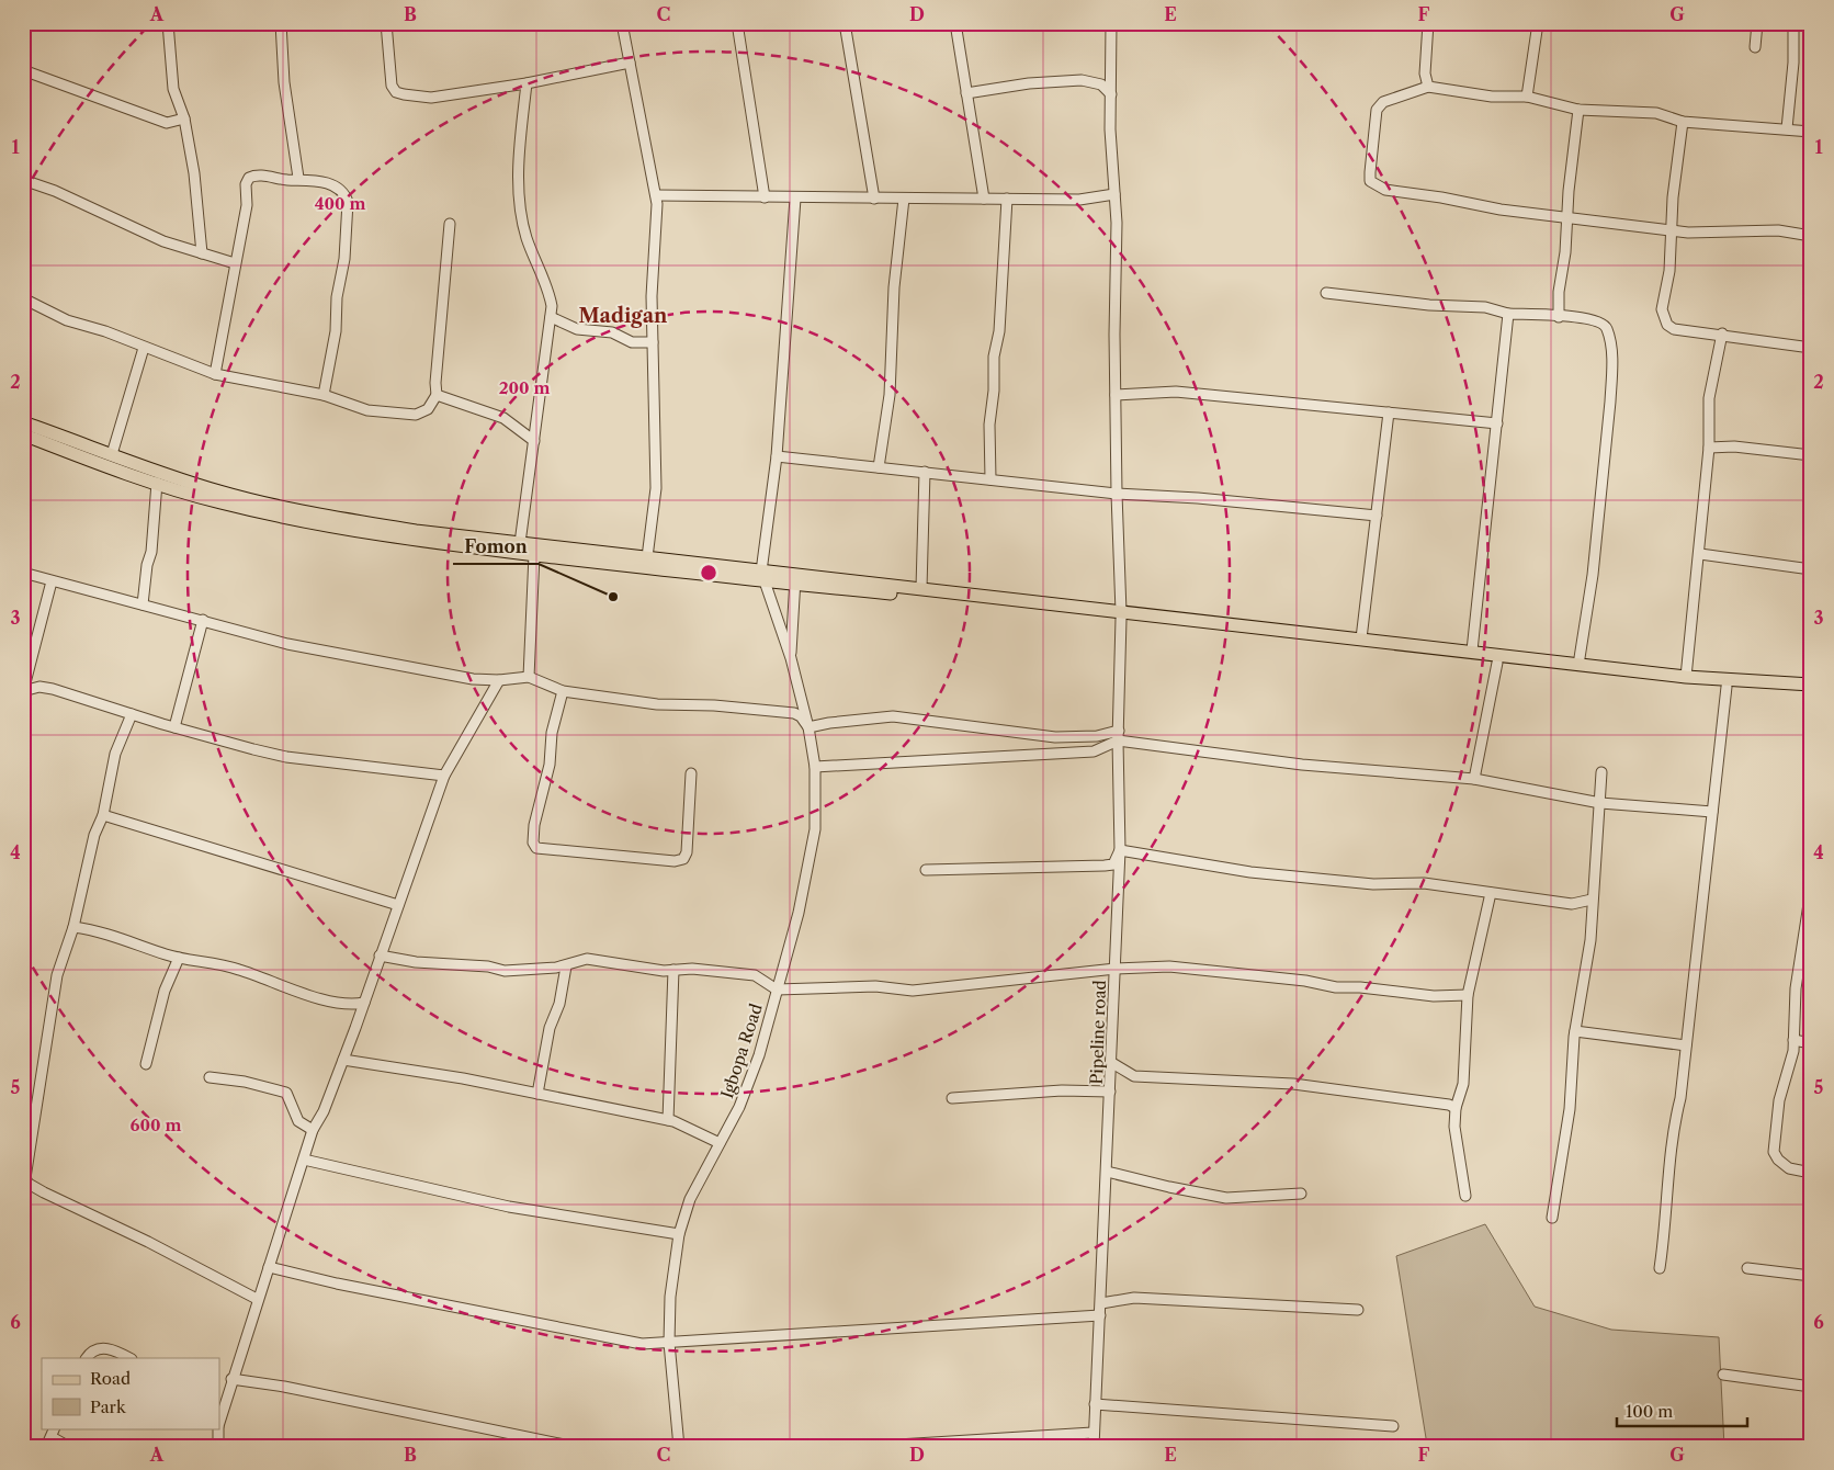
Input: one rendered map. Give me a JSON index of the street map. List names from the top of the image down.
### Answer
{
  "streets": {
    "street": ["Pipeline road", "Igbopa Road"]
  },
  "districts": ["Madigan"],
  "places": ["Fomon"],
  "legend": ["Road", "Park"],
  "scale_bar": "100 m",
  "grid": {
    "columns": [
      "A",
      "B",
      "C",
      "D",
      "E",
      "F",
      "G"
    ],
    "rows": [
      "1",
      "2",
      "3",
      "4",
      "5",
      "6"
    ]
  },
  "rings": ["400 m", "200 m", "600 m"]
}
